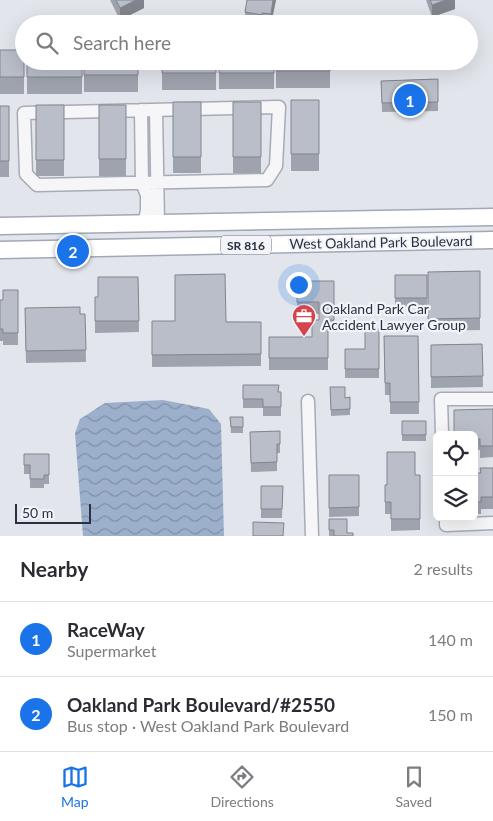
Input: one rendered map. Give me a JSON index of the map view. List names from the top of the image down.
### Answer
{
  "streets": {
    "main road": ["West Oakland Park Boulevard", "SR 816"]
  },
  "places": {
    "office": ["Oakland Park Car Accident Lawyer Group"]
  },
  "scale_bar": "50 m",
  "page": {
    "search": "Search here",
    "pins": ["1", "2"],
    "scale": "50 m",
    "heading": ["Nearby", "2 results"],
    "list": [
      {
        "mark": "1",
        "name": "RaceWay",
        "note": "Supermarket",
        "value": "140 m"
      },
      {
        "mark": "2",
        "name": "Oakland Park Boulevard/#2550",
        "note": "Bus stop · West Oakland Park Boulevard",
        "value": "150 m"
      }
    ],
    "nav": ["Map", "Directions", "Saved"]
  }
}
